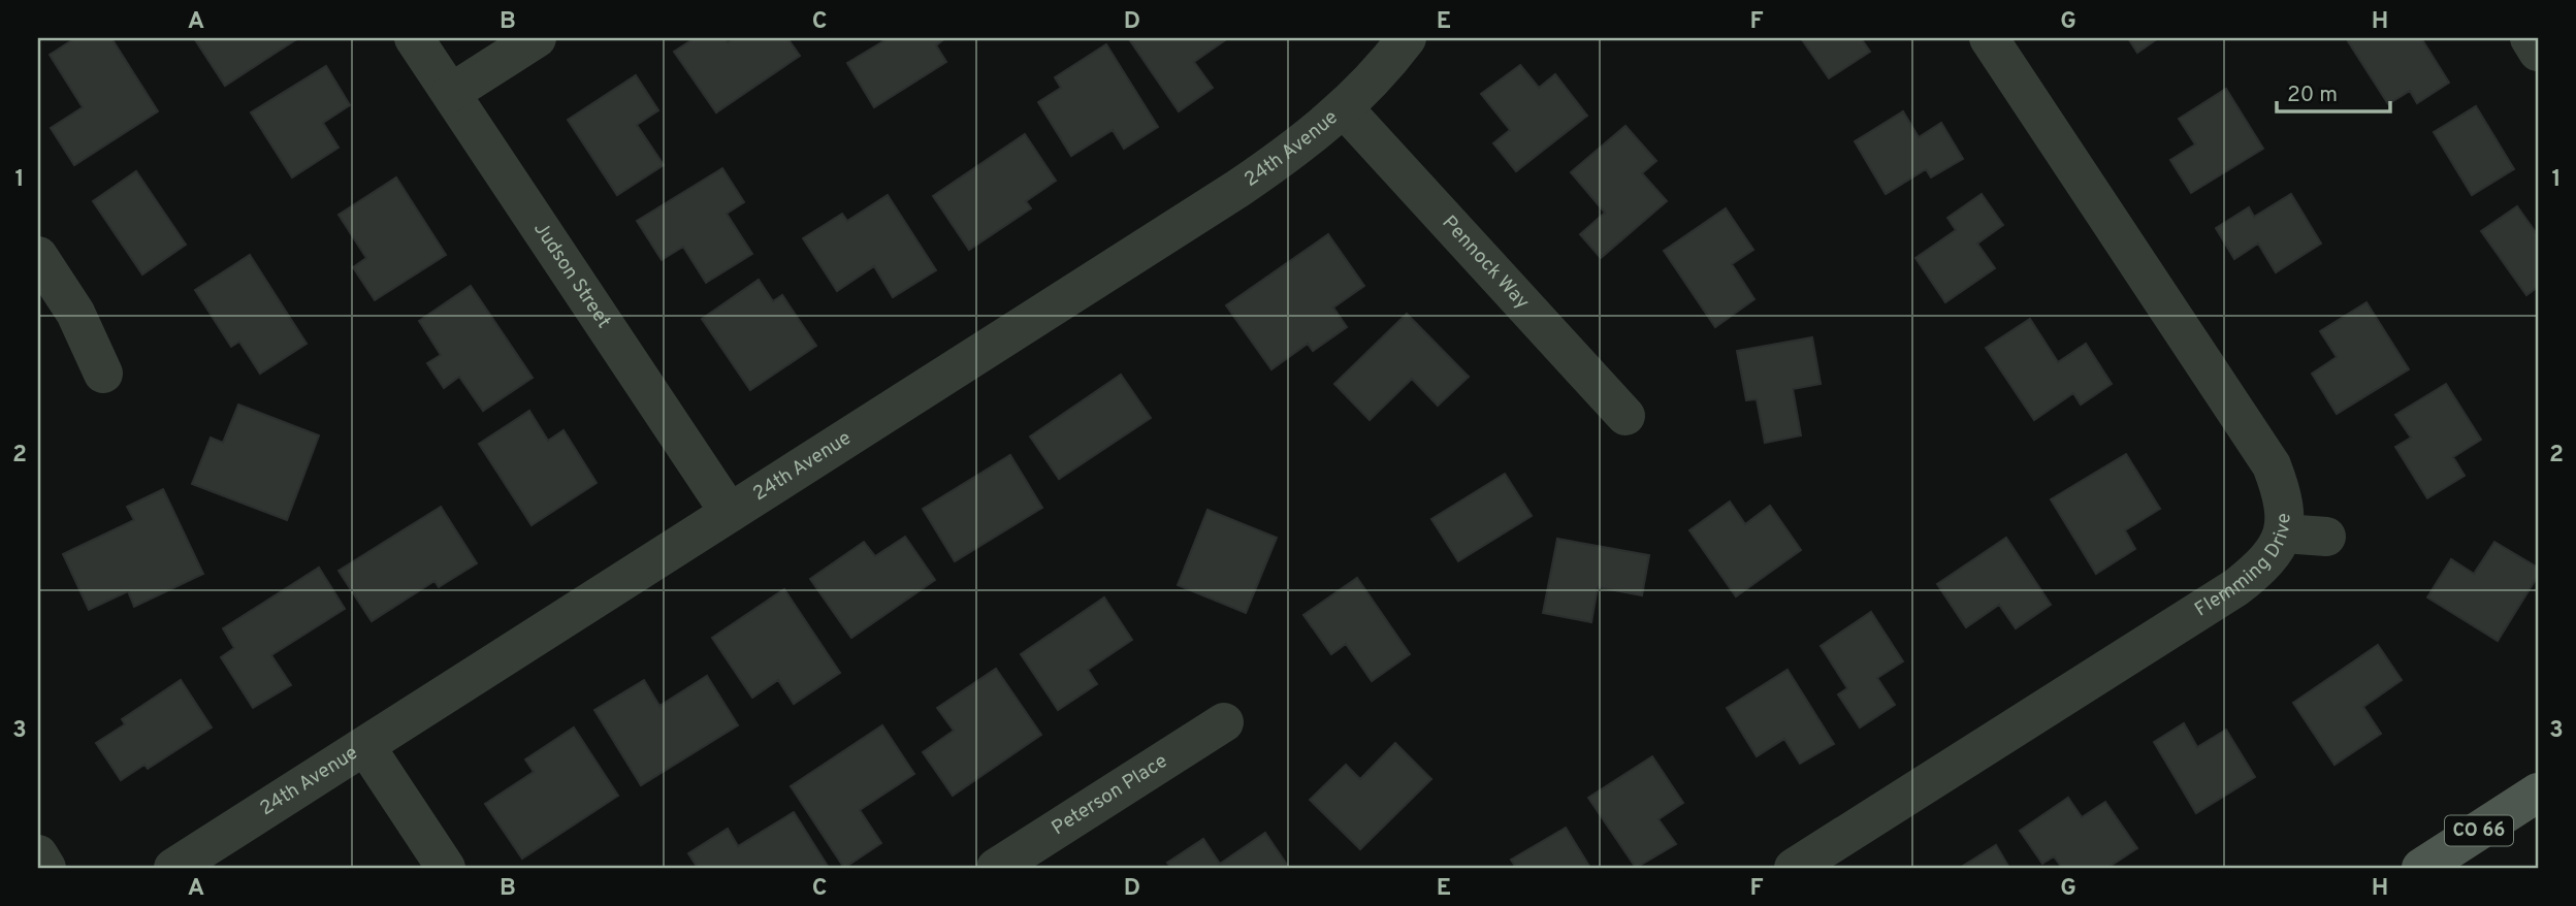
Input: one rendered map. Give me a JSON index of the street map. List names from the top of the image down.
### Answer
{
  "streets": {
    "main road": ["CO 66"],
    "street": [
      "24th Avenue",
      "Pennock Way",
      "Judson Street",
      "Flemming Drive",
      "Peterson Place"
    ]
  },
  "crossings": [
    ["24th Avenue", "Pennock Way"],
    ["24th Avenue", "Judson Street"]
  ],
  "scale_bar": "20 m",
  "grid": {
    "columns": [
      "A",
      "B",
      "C",
      "D",
      "E",
      "F",
      "G",
      "H"
    ],
    "rows": ["1", "2", "3"]
  }
}
